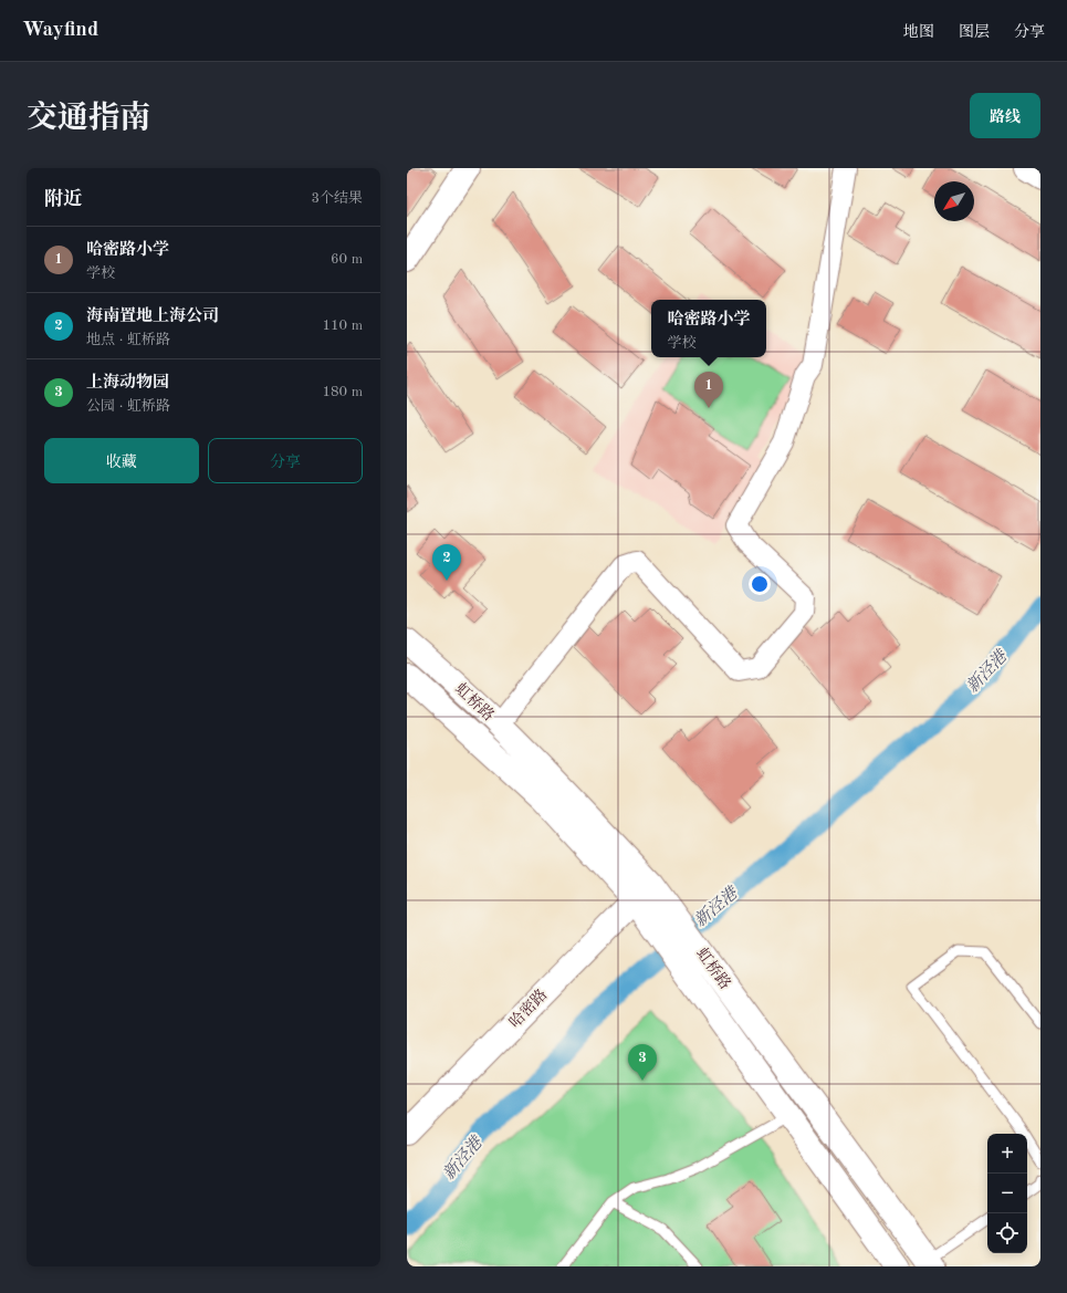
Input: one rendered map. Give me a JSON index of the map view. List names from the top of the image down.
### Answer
{
  "streets": {
    "main road": ["虹桥路", "哈密路"]
  },
  "crossings": [
    ["虹桥路", "哈密路"]
  ],
  "water": ["新泾港"],
  "north": "bottom left",
  "page": {
    "header": "Wayfind",
    "nav": ["地图", "图层", "分享"],
    "title": "交通指南",
    "buttons": [
      "路线",
      ["收藏", "分享"]
    ],
    "heading": ["附近", "3个结果"],
    "list": [
      {
        "mark": "1",
        "name": "哈密路小学",
        "note": "学校",
        "value": "60 m"
      },
      {
        "mark": "2",
        "name": "海南置地上海公司",
        "note": "地点 · 虹桥路",
        "value": "110 m"
      },
      {
        "mark": "3",
        "name": "上海动物园",
        "note": "公园 · 虹桥路",
        "value": "180 m"
      }
    ],
    "popup": ["哈密路小学", "学校"],
    "pins": ["1", "2", "3"],
    "map_buttons": ["+", "−"]
  }
}
